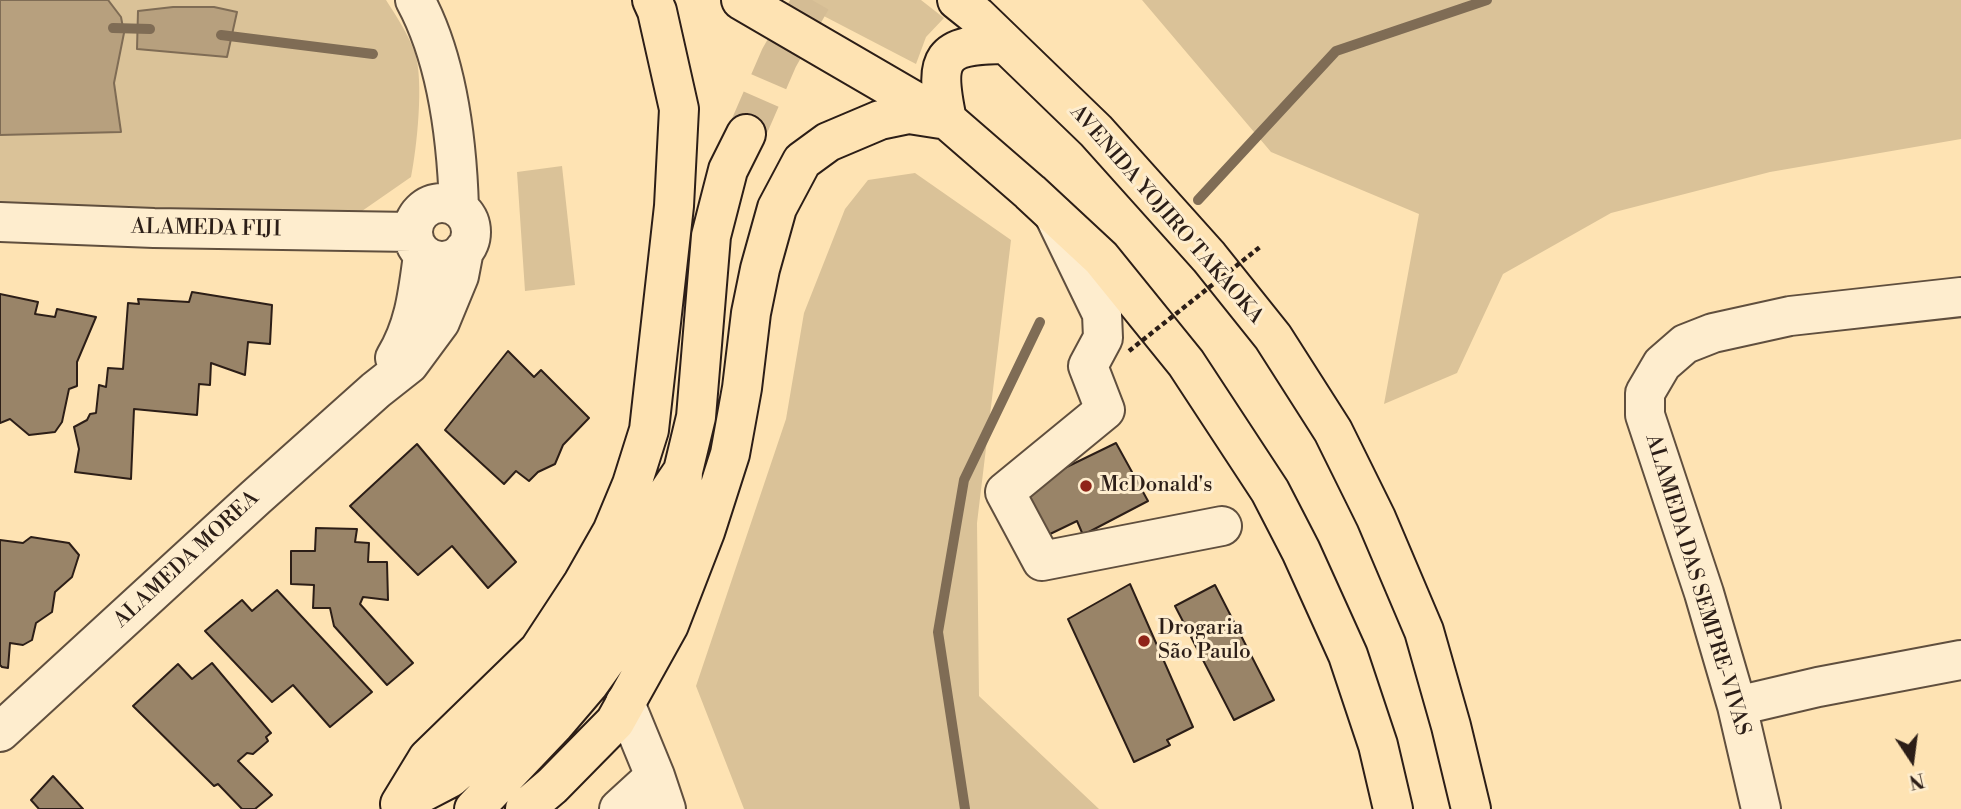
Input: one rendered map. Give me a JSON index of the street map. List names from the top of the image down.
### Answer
{
  "streets": {
    "main road": ["AVENIDA YOJIRO TAKAOKA"],
    "street": ["ALAMEDA FIJI", "ALAMEDA MOREA", "ALAMEDA DAS SEMPRE-VIVAS"]
  },
  "crossings": [
    ["ALAMEDA FIJI", "ALAMEDA MOREA"]
  ],
  "places": ["McDonald's", "Drogaria São Paulo"],
  "north": "bottom"
}
